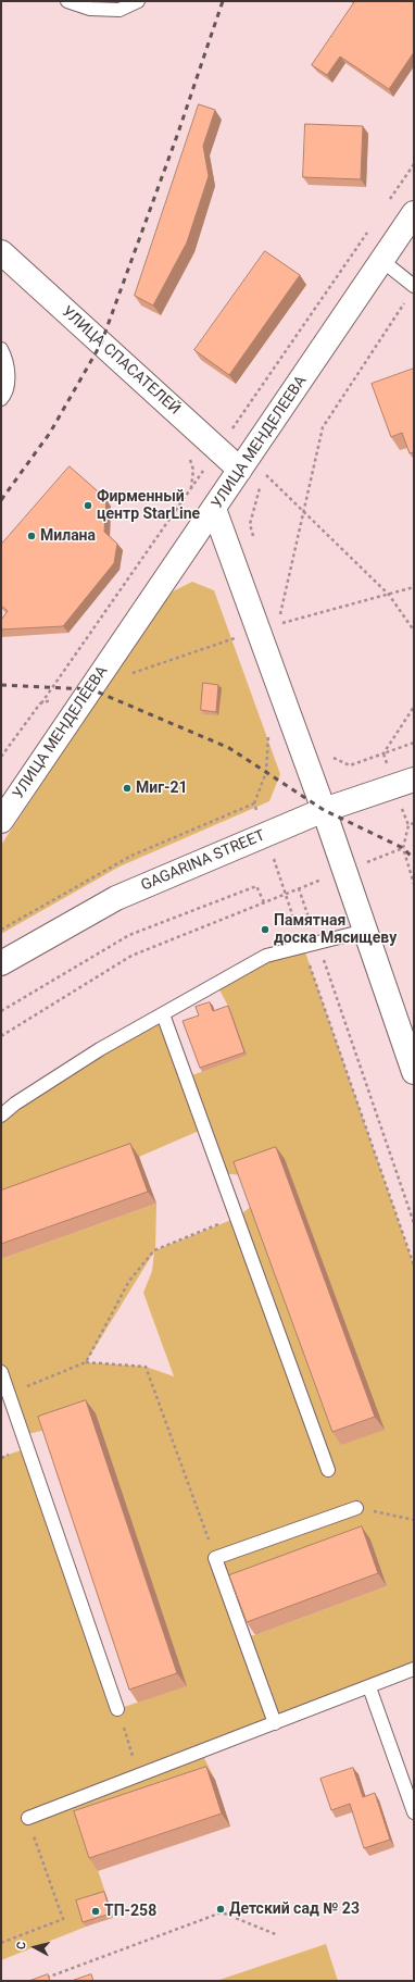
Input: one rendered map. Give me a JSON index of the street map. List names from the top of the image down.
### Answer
{
  "streets": {
    "street": ["УЛИЦА СПАСАТЕЛЕЙ", "УЛИЦА МЕНДЕЛЕЕВА", "GAGARINA STREET"]
  },
  "crossings": [
    ["УЛИЦА СПАСАТЕЛЕЙ", "УЛИЦА МЕНДЕЛЕЕВА"]
  ],
  "places": [
    "Фирменный центр StarLine",
    "Милана",
    "Миг-21",
    "Памятная доска Мясищеву",
    "Детский сад № 23",
    "ТП-258"
  ],
  "north": "left"
}
